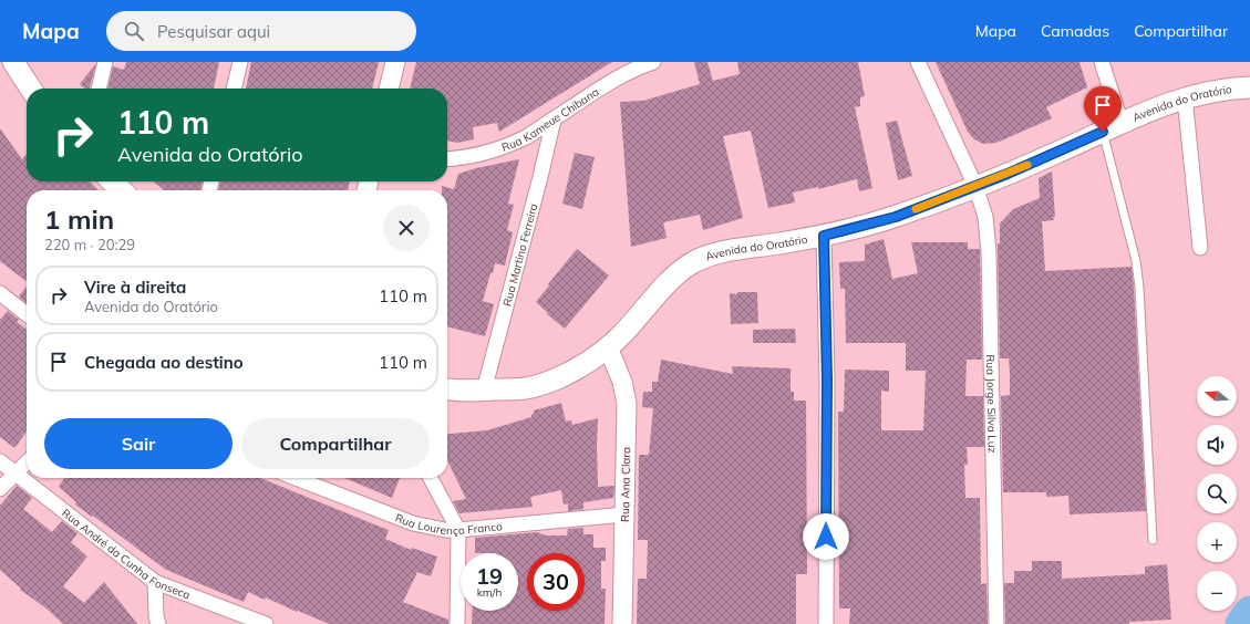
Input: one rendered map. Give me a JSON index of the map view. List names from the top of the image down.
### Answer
{
  "streets": {
    "main road": ["Avenida do Oratório"],
    "street": [
      "Rua Kameue Chibana",
      "Rua Martino Ferreira",
      "Rua Jorge Silva Luz",
      "Rua Ana Clara",
      "Rua Lourenço Franco",
      "Rua André da Cunha Fonseca"
    ]
  },
  "crossings": [
    ["Avenida do Oratório", "Rua Martino Ferreira"],
    ["Avenida do Oratório", "Rua Jorge Silva Luz"],
    ["Avenida do Oratório", "Rua Ana Clara"],
    ["Rua Kameue Chibana", "Rua Martino Ferreira"],
    ["Rua Ana Clara", "Rua Lourenço Franco"]
  ],
  "north": "left",
  "page": {
    "header": "Mapa",
    "search": "Pesquisar aqui",
    "nav": ["Mapa", "Camadas", "Compartilhar"],
    "turn": ["110 m", "Avenida do Oratório"],
    "heading": ["1 min", "220 m · 20:29"],
    "list": [
      {
        "name": "Vire à direita",
        "note": "Avenida do Oratório",
        "value": "110 m"
      },
      {
        "name": "Chegada ao destino",
        "value": "110 m"
      }
    ],
    "map_buttons": ["+", "−"],
    "buttons": ["Sair", "Compartilhar"],
    "speed": "19 km/h",
    "limit": "30"
  }
}
